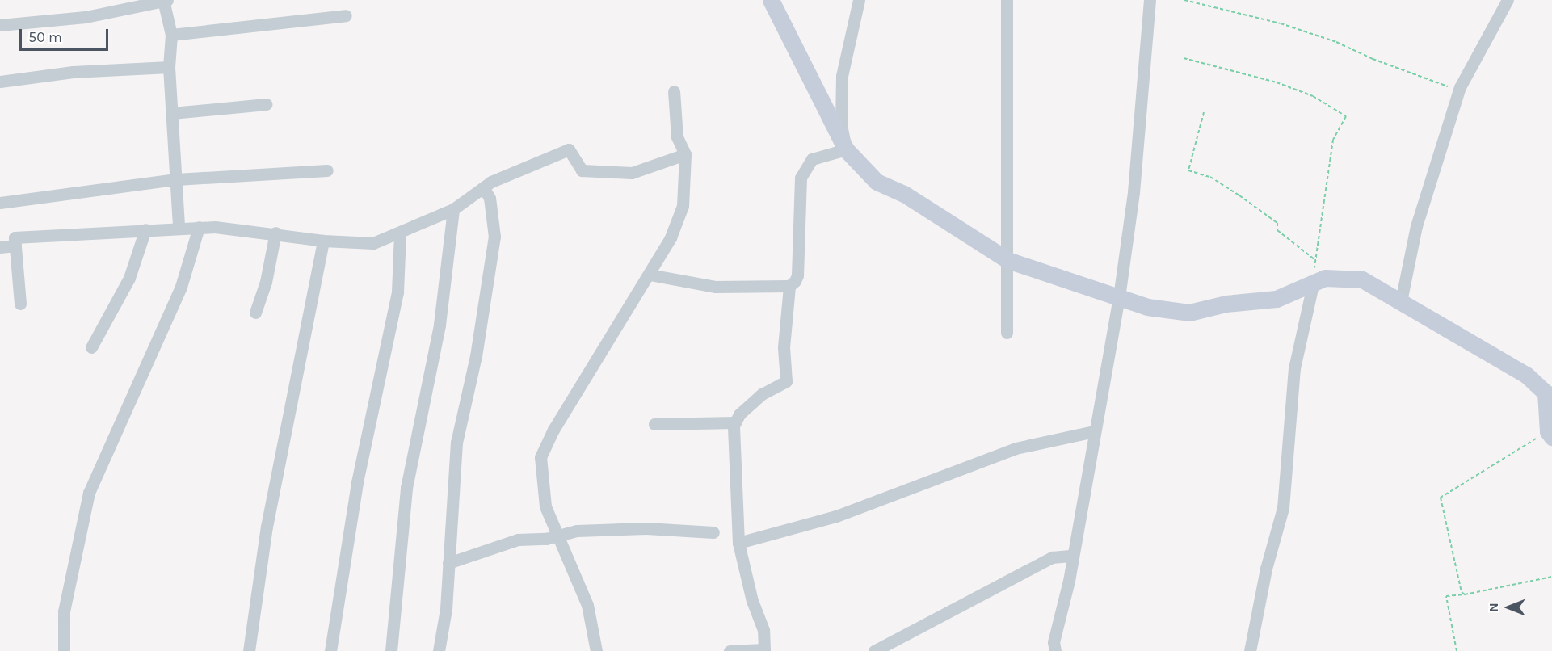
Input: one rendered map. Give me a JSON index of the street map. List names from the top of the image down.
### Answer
{
  "scale_bar": "50 m",
  "north": "left"
}
